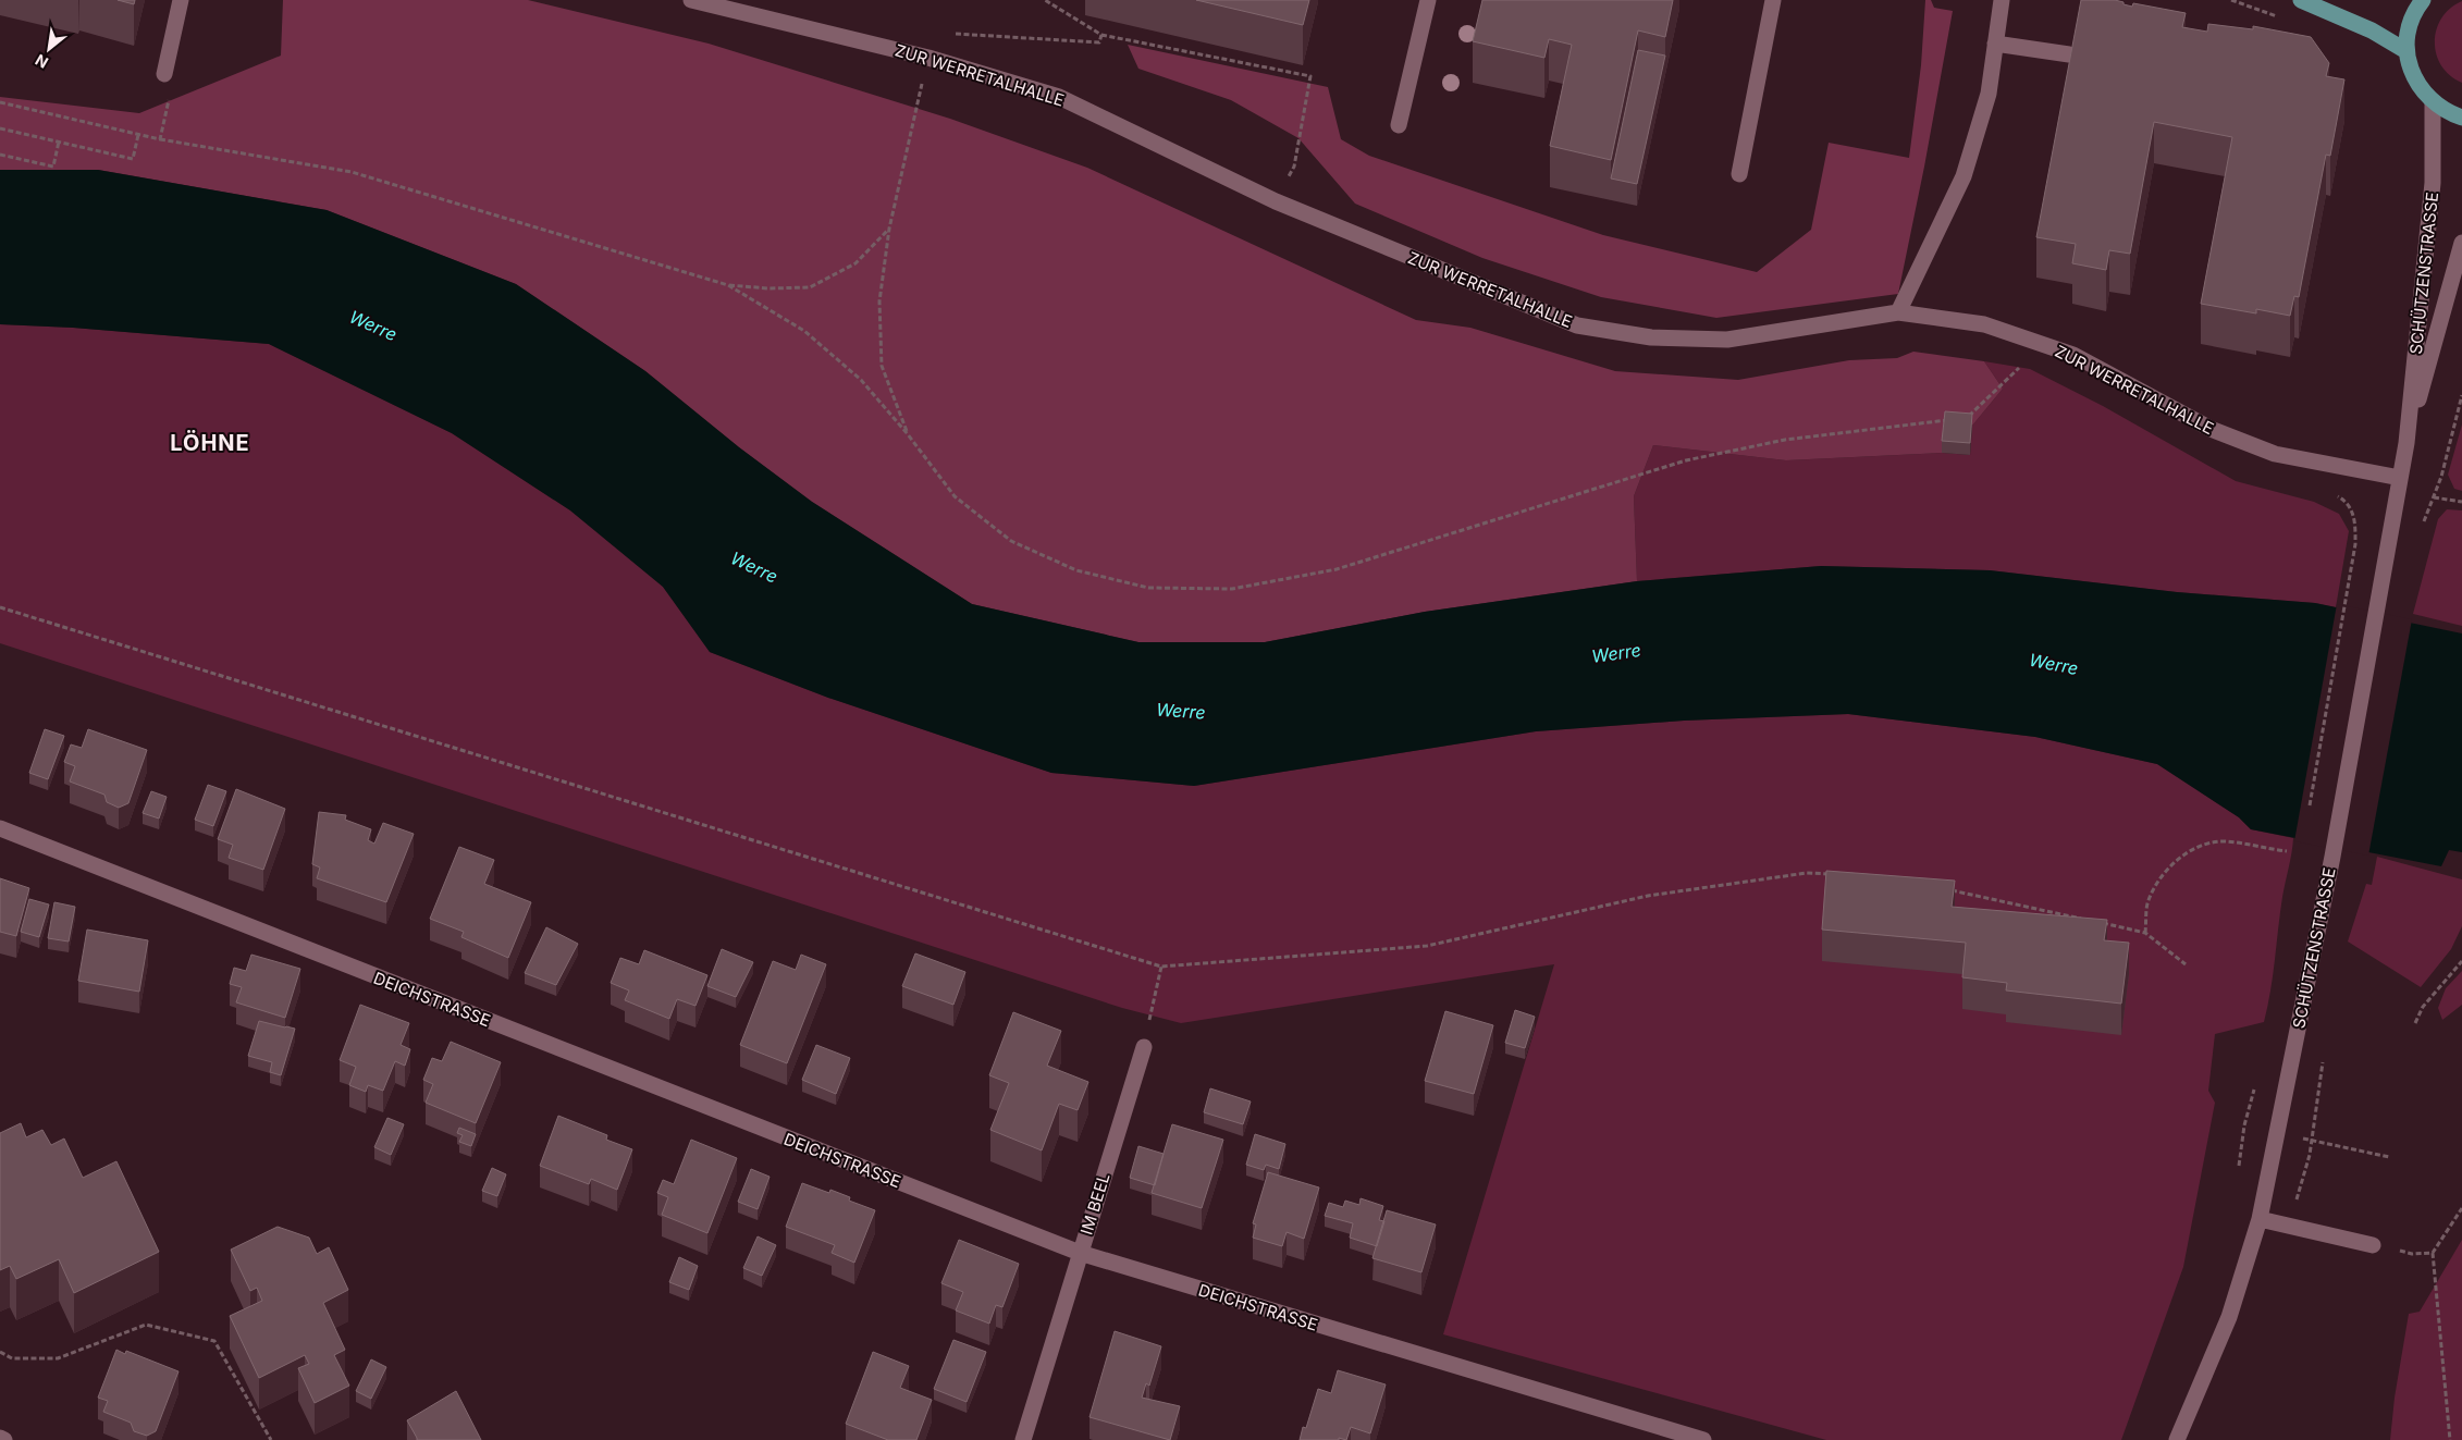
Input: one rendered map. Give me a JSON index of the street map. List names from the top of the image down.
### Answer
{
  "streets": {
    "street": [
      "ZUR WERRETALHALLE",
      "SCHÜTZENSTRASSE",
      "DEICHSTRASSE",
      "IM BEEL"
    ]
  },
  "crossings": [
    ["ZUR WERRETALHALLE", "SCHÜTZENSTRASSE"],
    ["DEICHSTRASSE", "IM BEEL"]
  ],
  "districts": ["LÖHNE"],
  "water": ["Werre"],
  "north": "bottom left"
}
